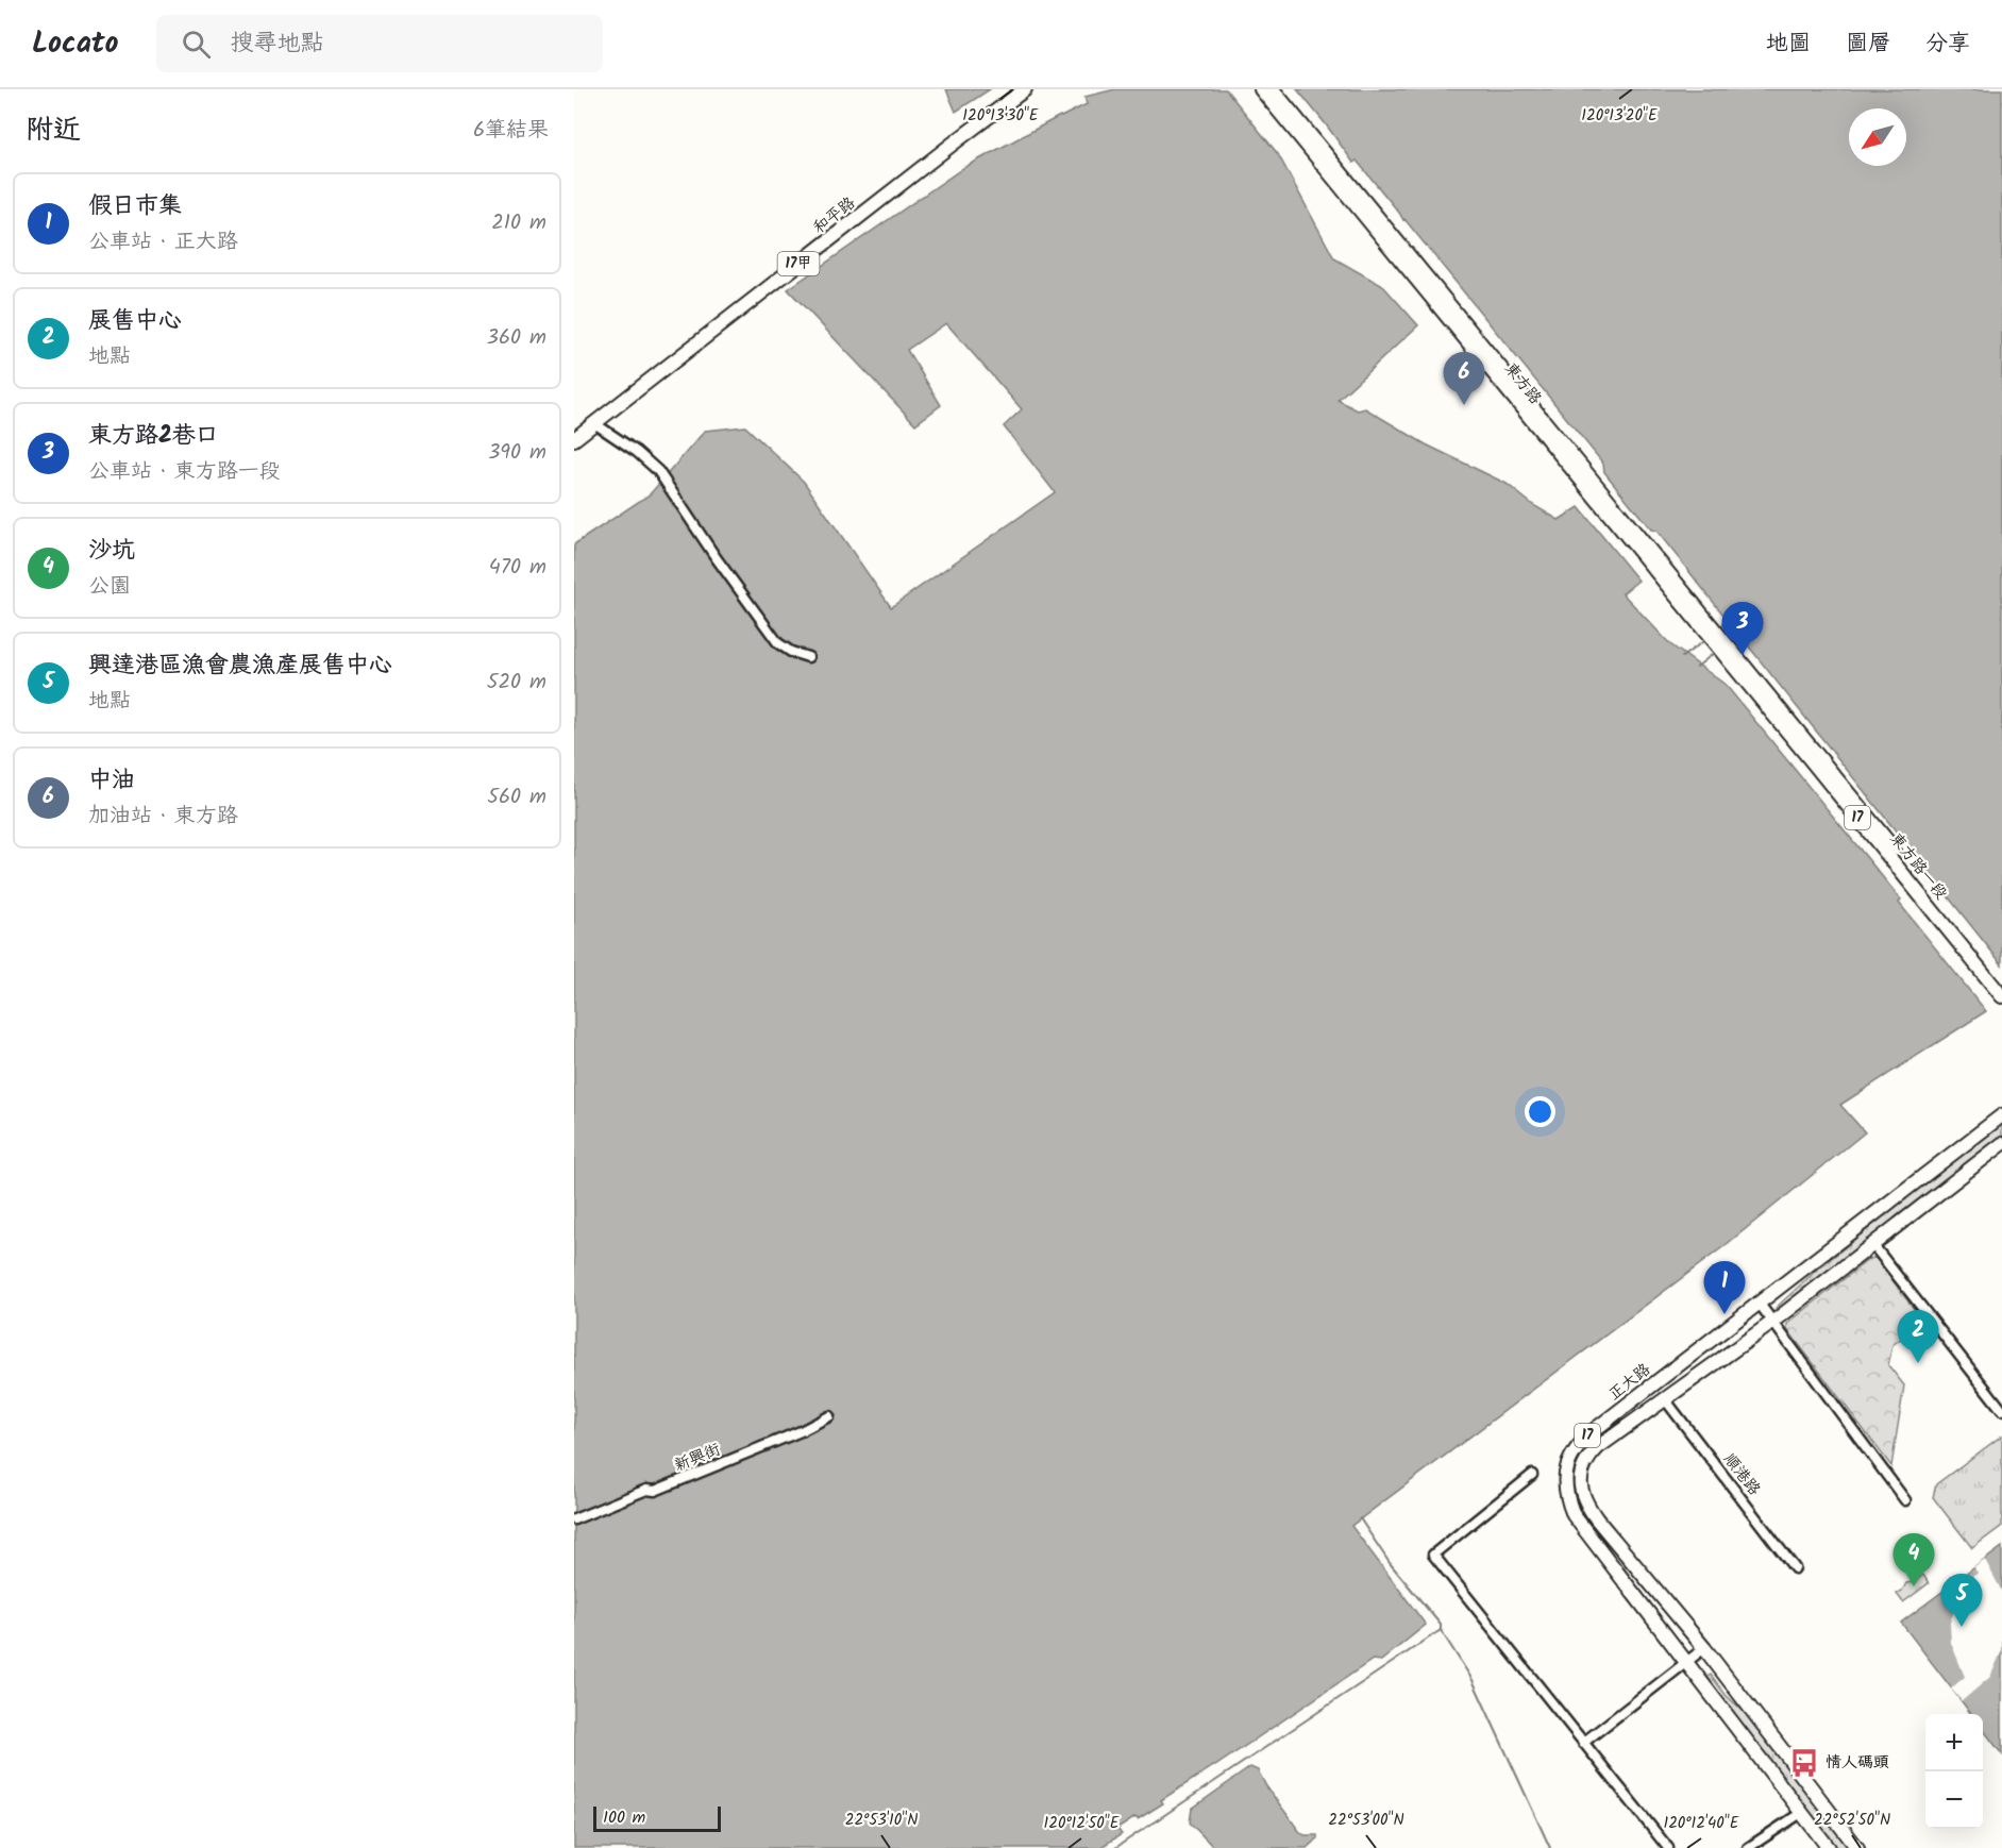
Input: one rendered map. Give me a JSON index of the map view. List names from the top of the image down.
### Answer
{
  "streets": {
    "main road": [
      "和平路",
      "17甲",
      "東方路",
      "17",
      "東方路一段",
      "正大路"
    ],
    "street": ["新興街", "順港路"]
  },
  "crossings": [
    ["東方路", "東方路一段"],
    ["正大路", "順港路"]
  ],
  "places": {
    "bus stop": ["情人碼頭"]
  },
  "scale_bar": "100 m",
  "north": "bottom left",
  "page": {
    "header": "Locato",
    "search": "搜尋地點",
    "nav": ["地圖", "圖層", "分享"],
    "heading": ["附近", "6筆結果"],
    "list": [
      {
        "mark": "1",
        "name": "假日市集",
        "note": "公車站 · 正大路",
        "value": "210 m"
      },
      {
        "mark": "2",
        "name": "展售中心",
        "note": "地點",
        "value": "360 m"
      },
      {
        "mark": "3",
        "name": "東方路2巷口",
        "note": "公車站 · 東方路一段",
        "value": "390 m"
      },
      {
        "mark": "4",
        "name": "沙坑",
        "note": "公園",
        "value": "470 m"
      },
      {
        "mark": "5",
        "name": "興達港區漁會農漁產展售中心",
        "note": "地點",
        "value": "520 m"
      },
      {
        "mark": "6",
        "name": "中油",
        "note": "加油站 · 東方路",
        "value": "560 m"
      }
    ],
    "pins": [
      "6",
      "3",
      "1",
      "2",
      "4",
      "5"
    ],
    "map_buttons": ["+", "−"],
    "scale": "100 m"
  },
  "coordinates": [
    "120°13'20\"E",
    "120°13'30\"E",
    "22°53'10\"N",
    "22°53'00\"N",
    "22°52'50\"N",
    "120°12'50\"E",
    "120°12'40\"E"
  ]
}
